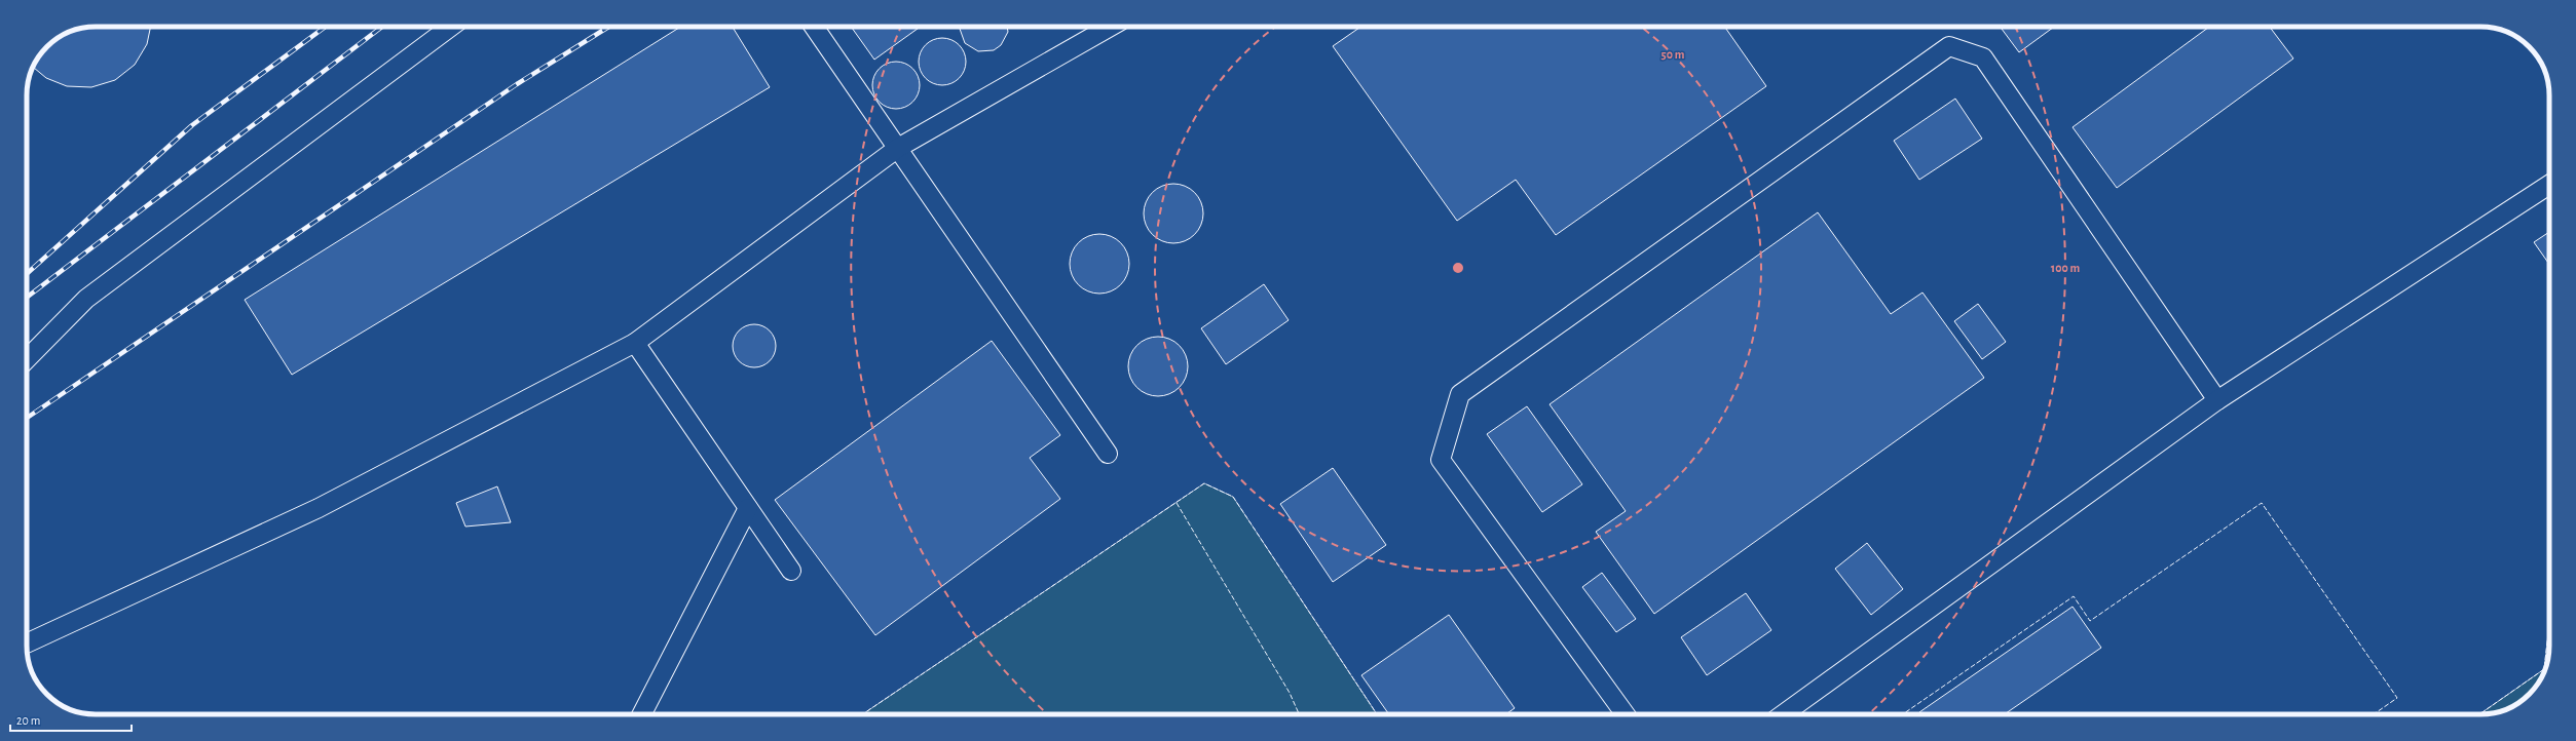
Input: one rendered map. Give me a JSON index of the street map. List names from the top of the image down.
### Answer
{
  "scale_bar": "20 m",
  "rings": ["50 m", "100 m"]
}
